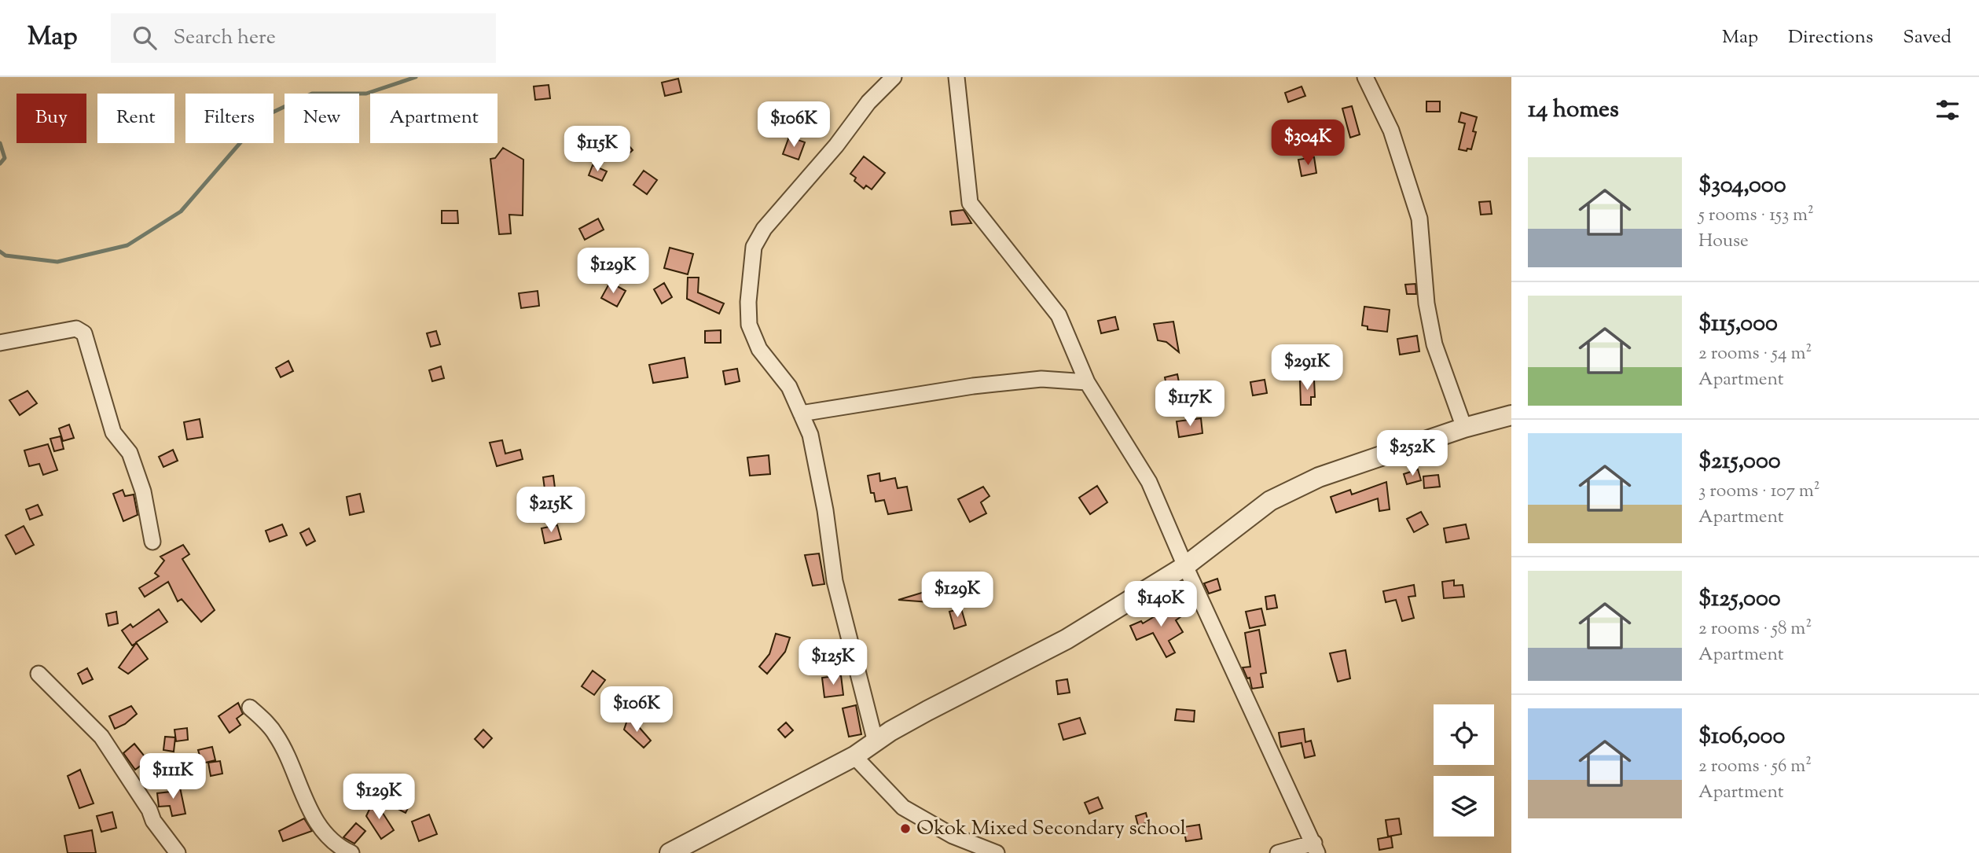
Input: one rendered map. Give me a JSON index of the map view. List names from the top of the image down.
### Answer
{
  "places": ["Okok Mixed Secondary school"],
  "page": {
    "header": "Map",
    "search": "Search here",
    "nav": ["Map", "Directions", "Saved"],
    "heading": "14 homes",
    "chip": [
      "Buy",
      "Rent",
      "Filters",
      "New",
      "Apartment"
    ],
    "price": [
      "$106K",
      "$304K",
      "$115K",
      "$129K",
      "$291K",
      "$117K",
      "$252K",
      "$215K",
      "$129K",
      "$140K",
      "$125K",
      "$106K",
      "$111K",
      "$129K"
    ],
    "list": [
      {
        "name": "$304,000",
        "note": "5 rooms · 153 m² · House"
      },
      {
        "name": "$115,000",
        "note": "2 rooms · 54 m² · Apartment"
      },
      {
        "name": "$215,000",
        "note": "3 rooms · 107 m² · Apartment"
      },
      {
        "name": "$125,000",
        "note": "2 rooms · 58 m² · Apartment"
      },
      {
        "name": "$106,000",
        "note": "2 rooms · 56 m² · Apartment"
      }
    ]
  }
}
